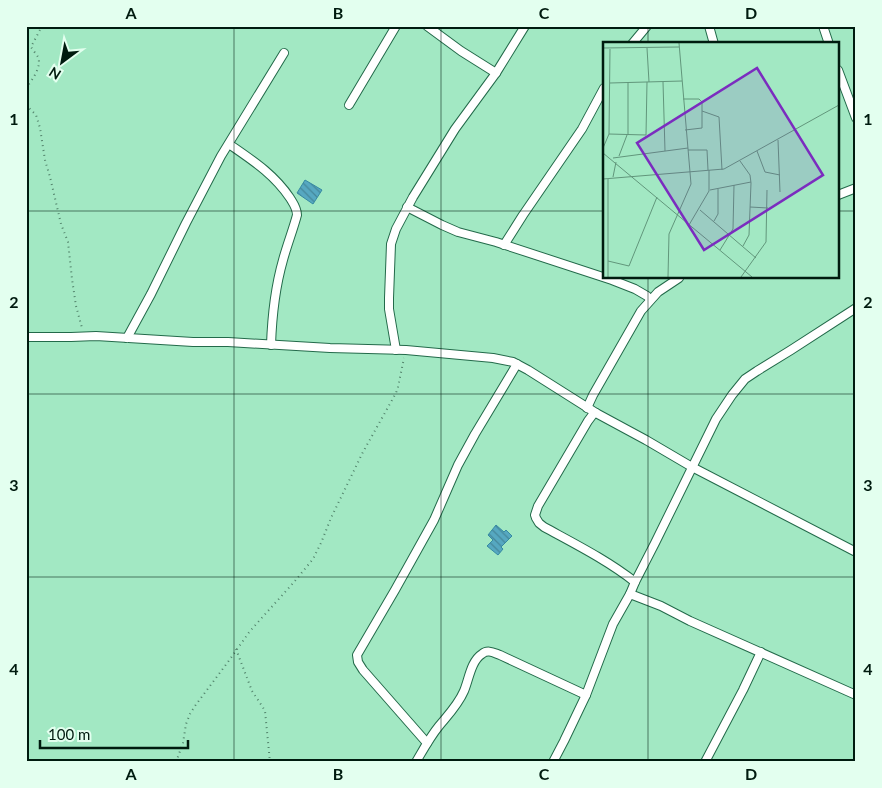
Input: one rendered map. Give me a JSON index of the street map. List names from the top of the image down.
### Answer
{
  "scale_bar": "100 m",
  "north": "bottom left",
  "grid": {
    "columns": [
      "A",
      "B",
      "C",
      "D"
    ],
    "rows": [
      "1",
      "2",
      "3",
      "4"
    ]
  }
}
